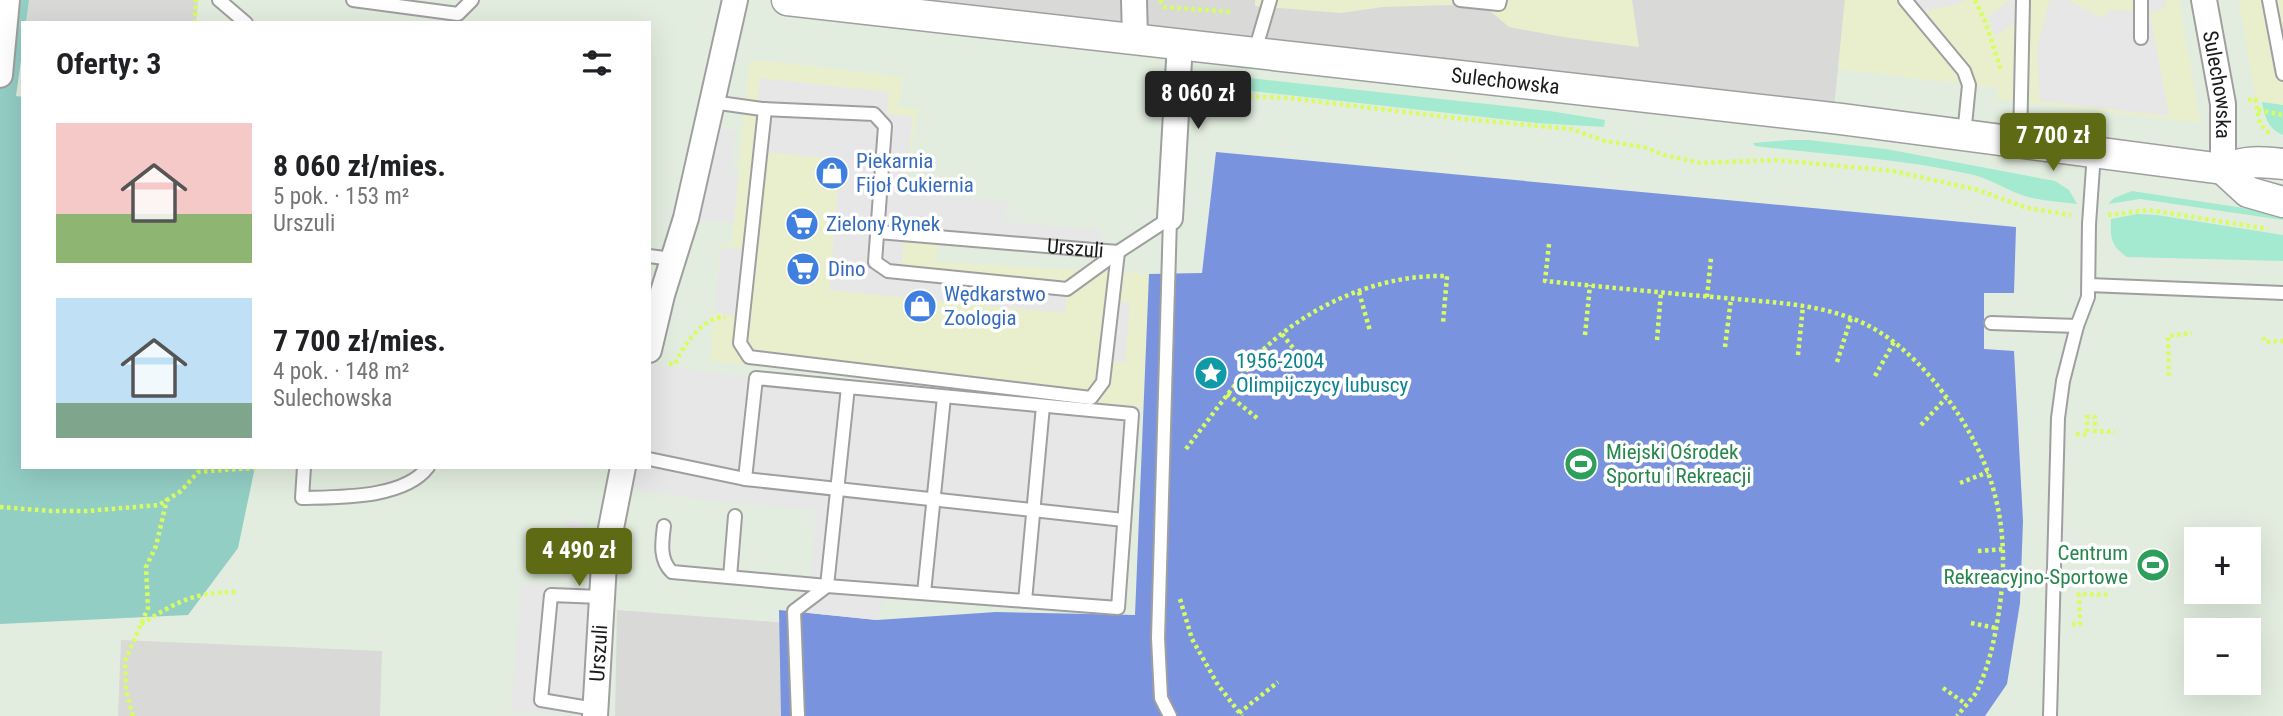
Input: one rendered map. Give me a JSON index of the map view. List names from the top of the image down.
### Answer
{
  "streets": {
    "street": ["Sulechowska", "Urszuli"]
  },
  "places": {
    "shop": ["Piekarnia Fijoł Cukiernia", "Wędkarstwo Zoologia"],
    "supermarket": ["Zielony Rynek", "Dino"],
    "place": ["1956-2004 Olimpijczycy lubuscy"],
    "sports": ["Miejski Ośrodek Sportu i Rekreacji", "Centrum Rekreacyjno-Sportowe"]
  },
  "page": {
    "heading": "Oferty: 3",
    "price": ["8 060 zł", "7 700 zł", "4 490 zł"],
    "list": [
      {
        "name": "8 060 zł/mies.",
        "note": "5 pok. · 153 m² · Urszuli"
      },
      {
        "name": "7 700 zł/mies.",
        "note": "4 pok. · 148 m² · Sulechowska"
      }
    ],
    "map_buttons": ["+", "−"]
  }
}
